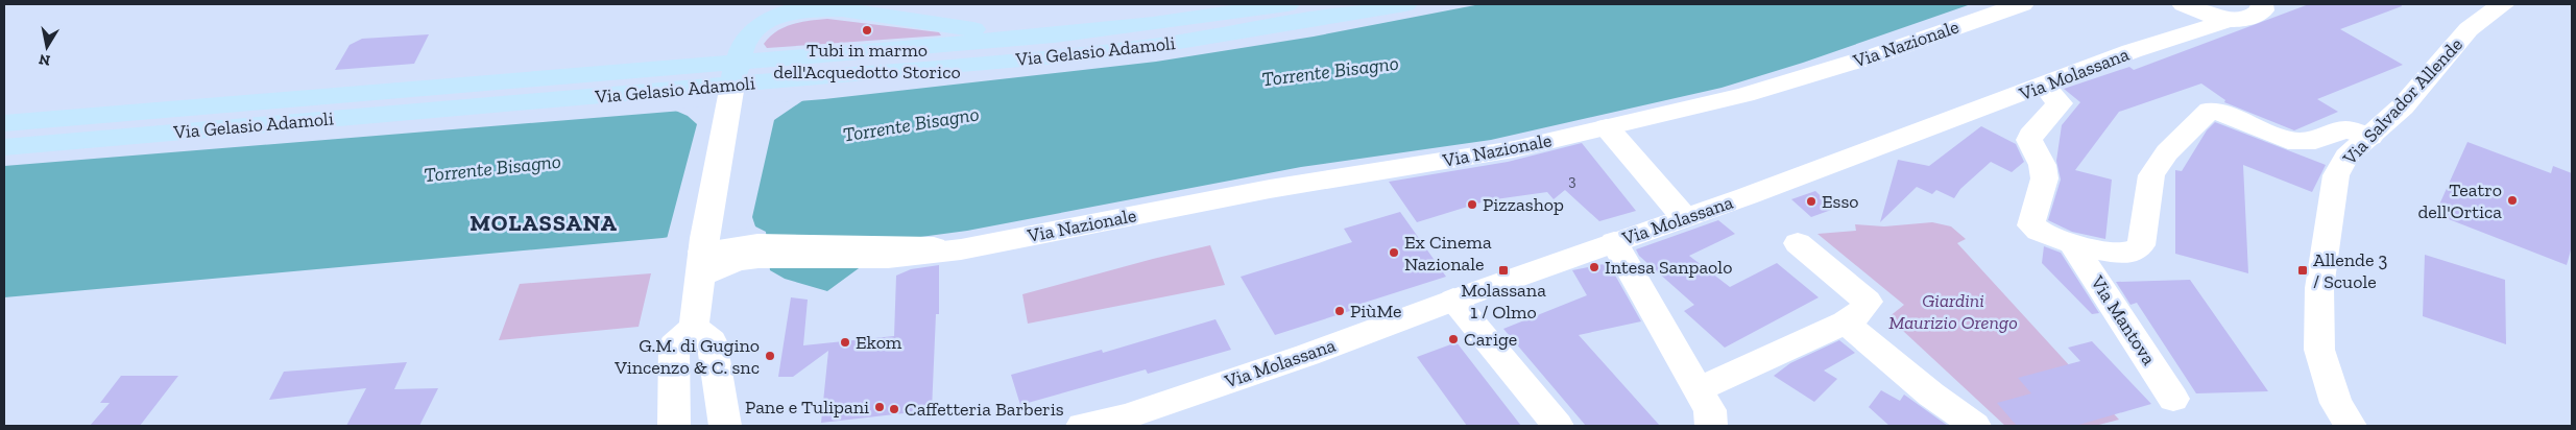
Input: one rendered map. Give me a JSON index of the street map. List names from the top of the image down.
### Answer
{
  "streets": {
    "main road": [
      "Via Nazionale",
      "Via Gelasio Adamoli",
      "Via Molassana",
      "Via Salvador Allende",
      "Via Mantova"
    ]
  },
  "crossings": [
    ["Via Molassana", "Via Mantova"],
    ["Via Salvador Allende", "Via Mantova"]
  ],
  "districts": ["MOLASSANA"],
  "water": ["Torrente Bisagno"],
  "parks": ["Giardini Maurizio Orengo"],
  "places": {
    "other": [
      "Tubi in marmo dell'Acquedotto Storico",
      "Teatro dell'Ortica",
      "Esso",
      "Pizzashop",
      "Ex Cinema Nazionale",
      "Intesa Sanpaolo",
      "PiùMe",
      "Carige",
      "Ekom",
      "G.M. di Gugino Vincenzo & C. snc",
      "Pane e Tulipani",
      "Caffetteria Barberis"
    ],
    "transit": ["Molassana 1 / Olmo", "Allende 3 / Scuole"]
  },
  "house_numbers": ["3"],
  "north": "bottom"
}
